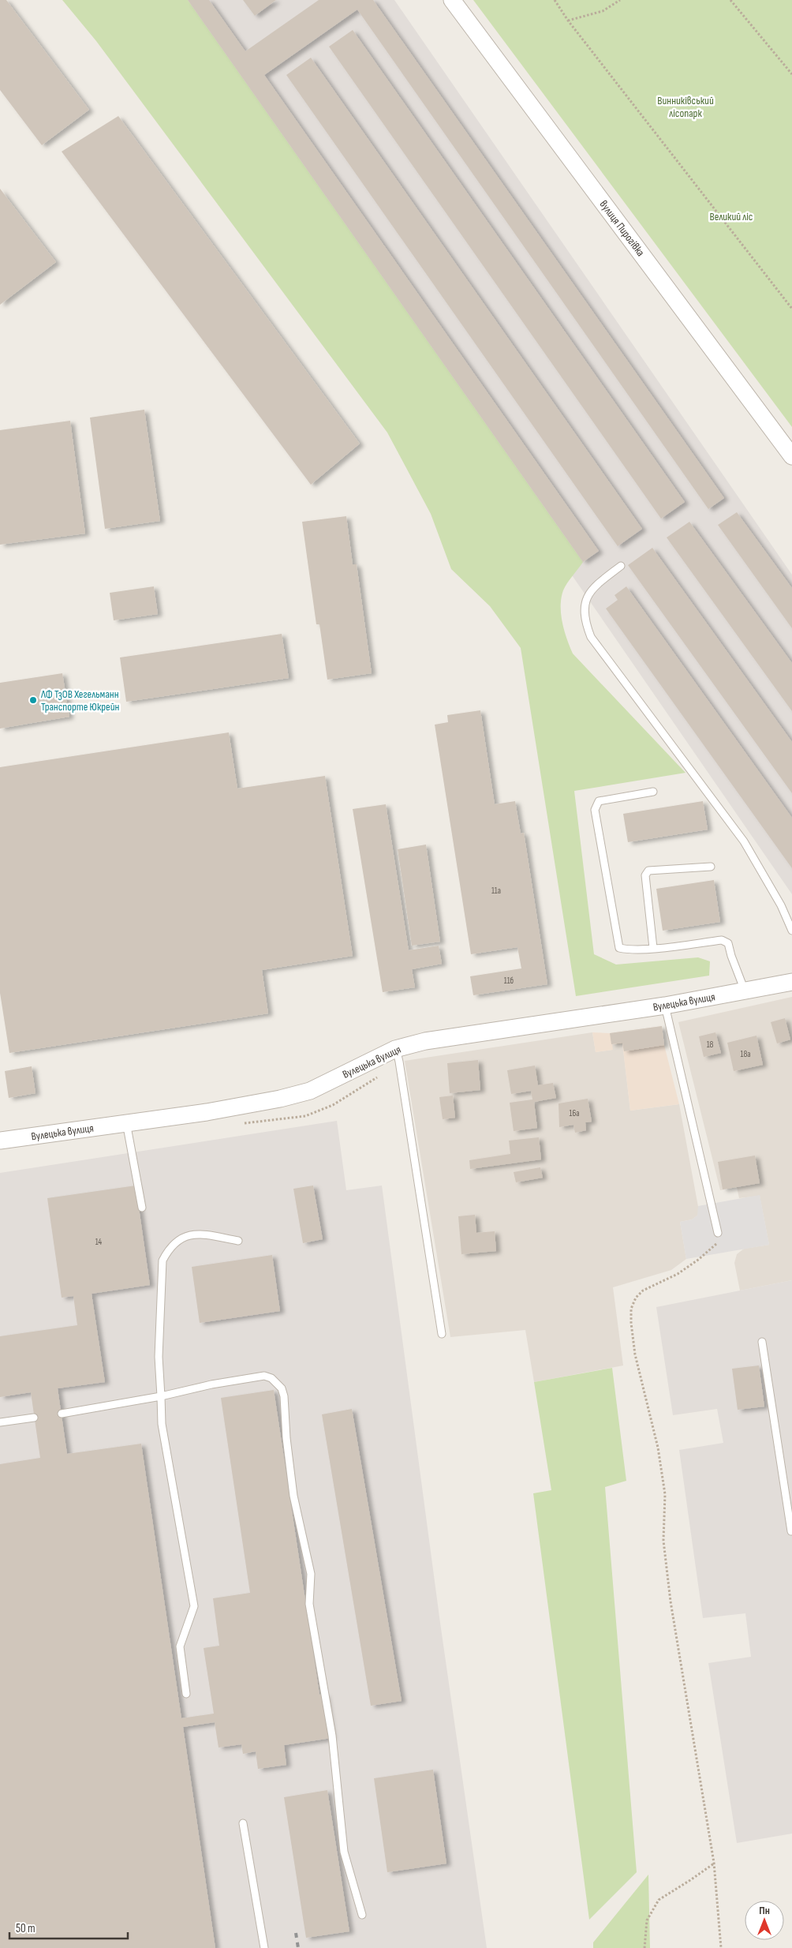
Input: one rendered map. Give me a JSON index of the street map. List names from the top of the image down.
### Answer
{
  "streets": {
    "street": ["вулиця Пирогівка", "Вулецька вулиця"]
  },
  "parks": ["Винниківський лісопарк", "Великий ліс"],
  "places": ["ЛФ ТзОВ Хегельманн Транспорте Юкрейн"],
  "house_numbers": [
    "11а",
    "11б",
    "18",
    "18а",
    "16а",
    "14"
  ],
  "scale_bar": "50 m",
  "north": "top"
}
